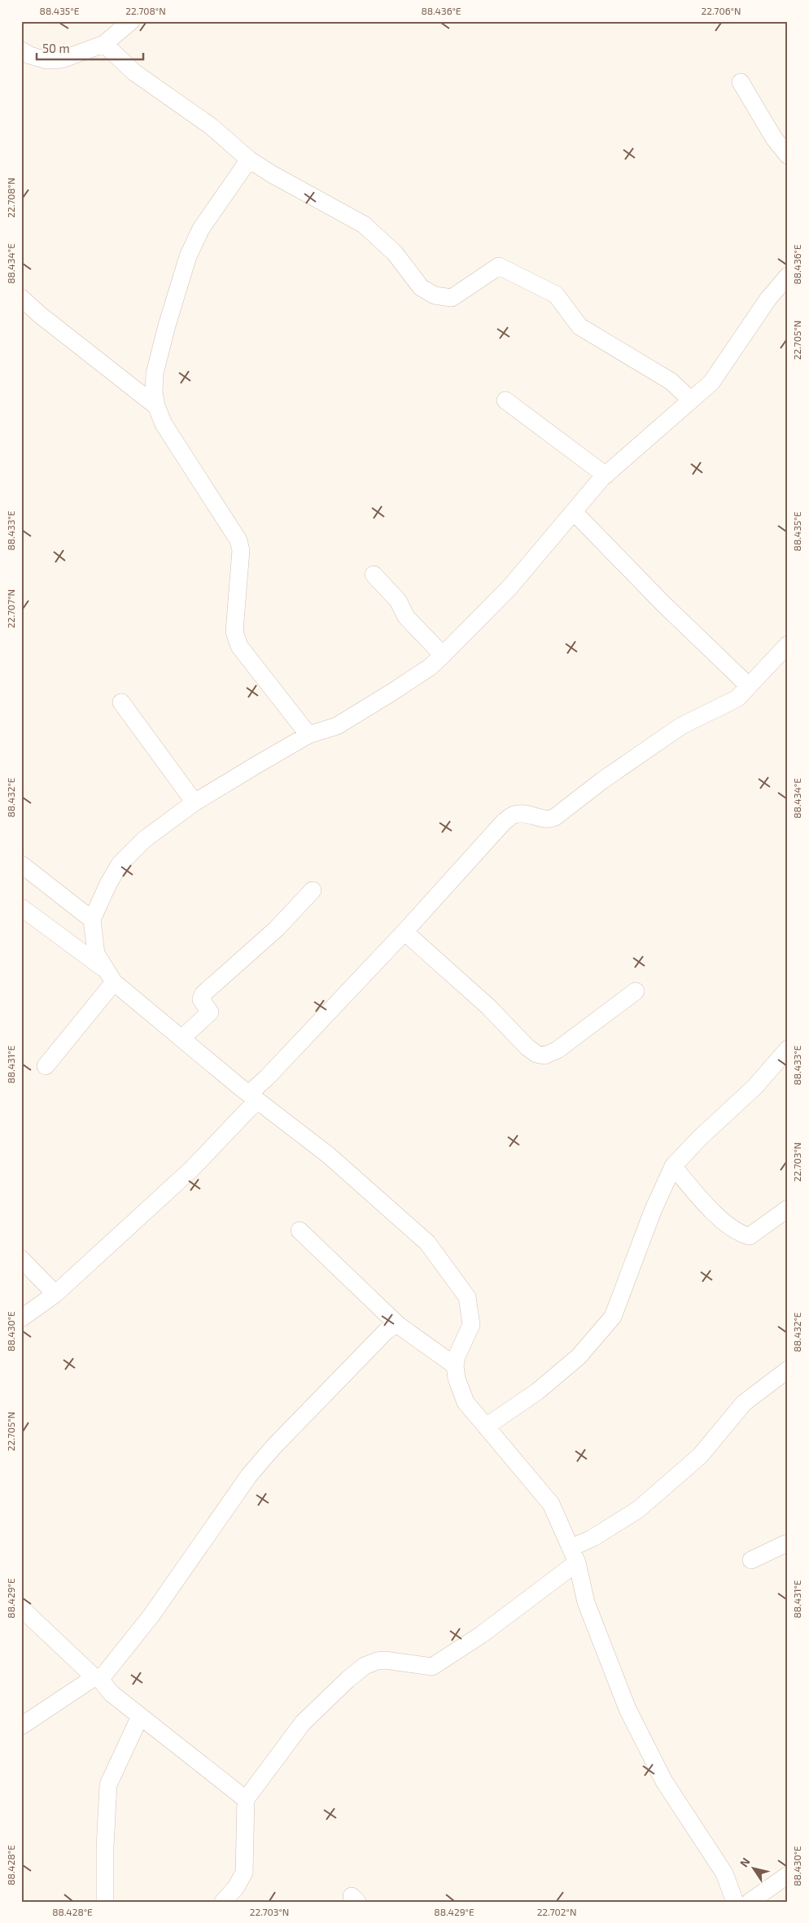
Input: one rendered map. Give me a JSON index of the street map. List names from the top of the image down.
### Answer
{
  "scale_bar": "50 m",
  "north": "top left",
  "coordinates": [
    "88.435°E",
    "22.708°N",
    "88.436°E",
    "22.706°N",
    "88.434°E",
    "22.705°N",
    "88.433°E",
    "22.707°N",
    "88.432°E",
    "88.431°E",
    "22.703°N",
    "88.430°E",
    "88.429°E",
    "88.428°E",
    "22.702°N"
  ]
}
